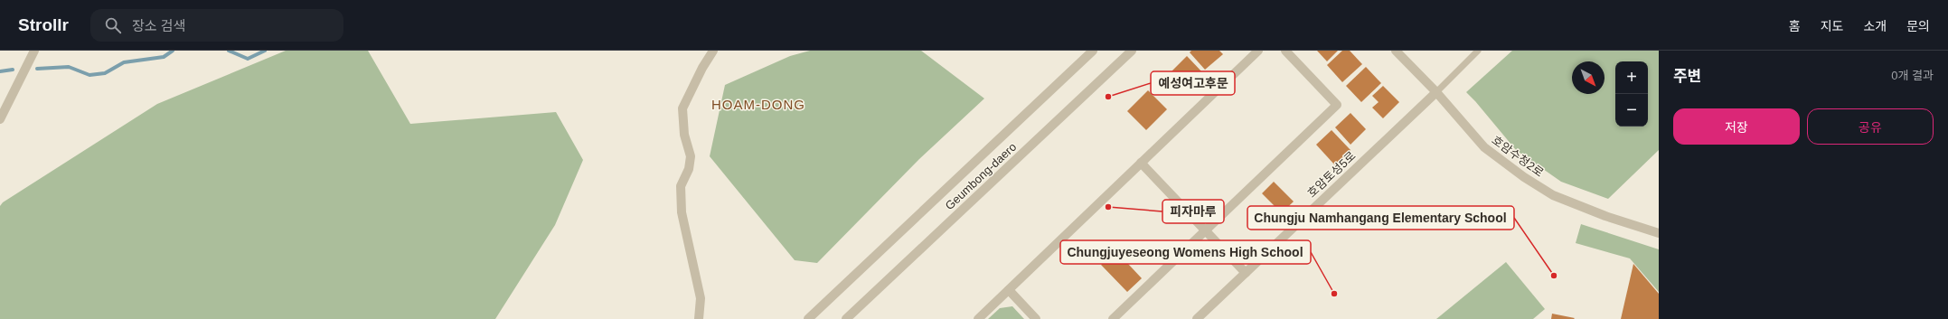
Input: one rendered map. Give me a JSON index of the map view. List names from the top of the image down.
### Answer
{
  "streets": {
    "street": ["호암수청2로", "호암토성5로", "Geumbong-daero"]
  },
  "crossings": [
    ["호암수청2로", "호암토성5로"]
  ],
  "districts": ["HOAM-DONG"],
  "places": [
    "예성여고후문",
    "피자마루",
    "Chungju Namhangang Elementary School",
    "Chungjuyeseong Womens High School"
  ],
  "north": "bottom right",
  "page": {
    "header": "Strollr",
    "search": "장소 검색",
    "nav": [
      "홈",
      "지도",
      "소개",
      "문의"
    ],
    "heading": ["주변", "0개 결과"],
    "map_buttons": ["+", "−"],
    "buttons": ["저장", "공유"]
  }
}
